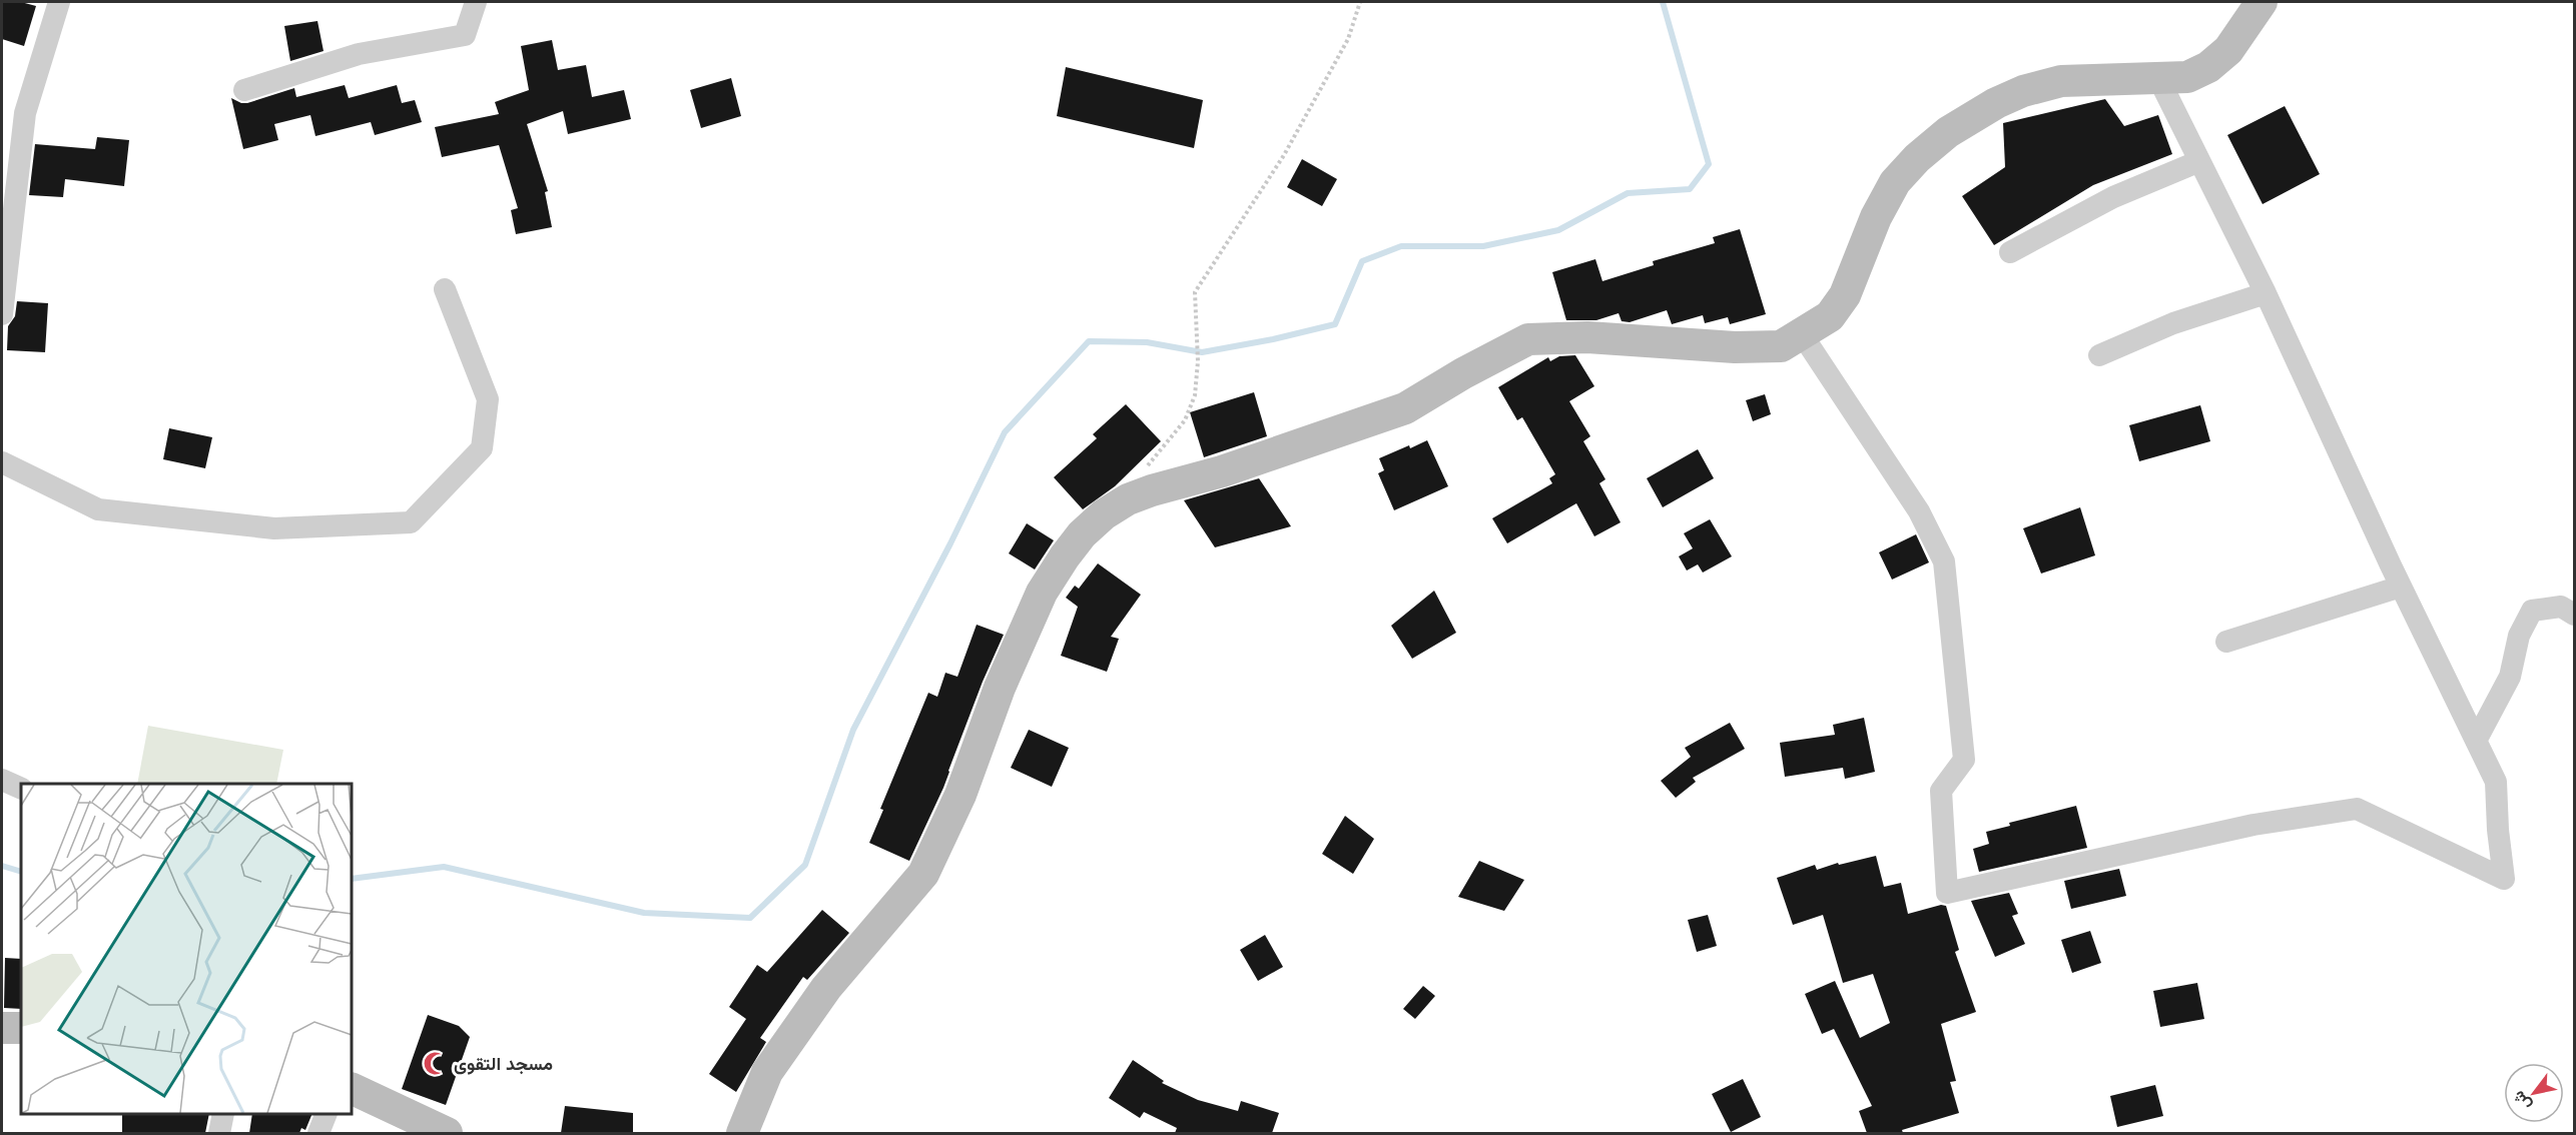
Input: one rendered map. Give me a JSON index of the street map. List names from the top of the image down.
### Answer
{
  "places": {
    "mosque": ["مسجد التقوى"]
  },
  "north": "bottom left"
}
